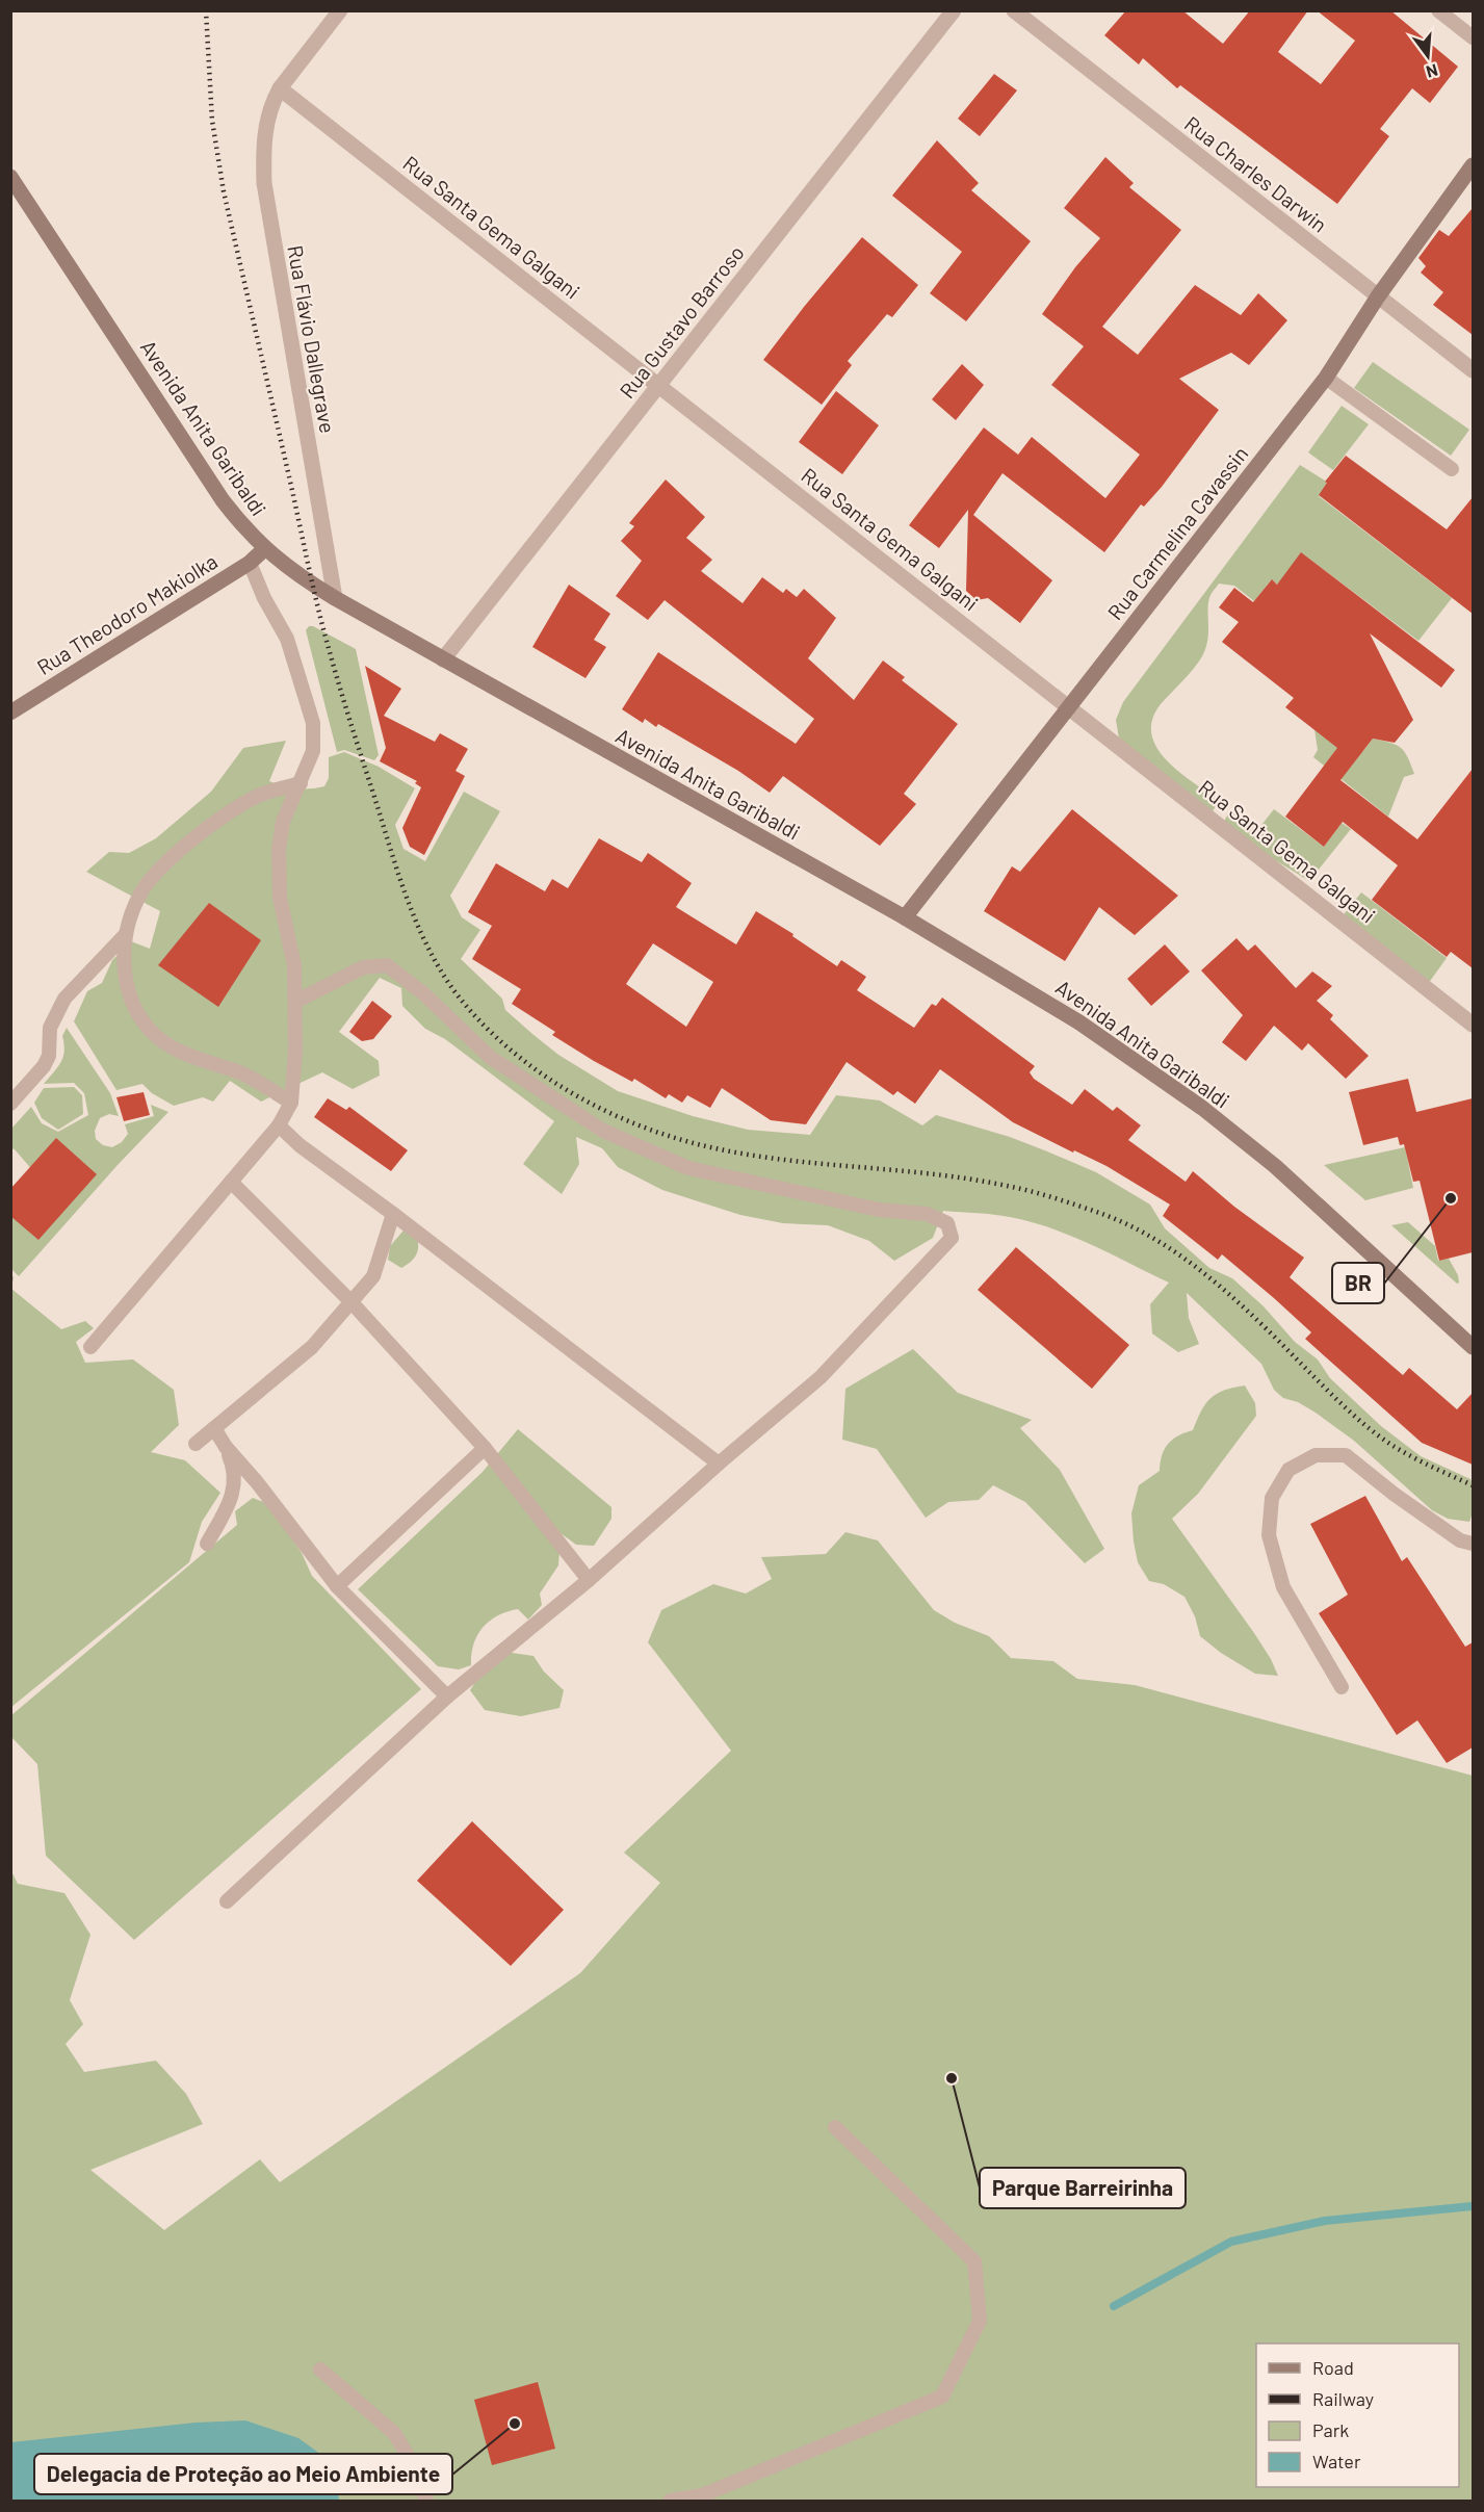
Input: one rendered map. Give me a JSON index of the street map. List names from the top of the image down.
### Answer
{
  "streets": {
    "main road": ["Avenida Anita Garibaldi", "Rua Carmelina Cavassin", "Rua Theodoro Makiolka"],
    "street": [
      "Rua Charles Darwin",
      "Rua Santa Gema Galgani",
      "Rua Gustavo Barroso",
      "Rua Flávio Dallegrave"
    ]
  },
  "crossings": [
    ["Rua Charles Darwin", "Rua Carmelina Cavassin"],
    ["Rua Santa Gema Galgani", "Rua Gustavo Barroso"],
    ["Rua Santa Gema Galgani", "Rua Flávio Dallegrave"],
    ["Rua Santa Gema Galgani", "Rua Carmelina Cavassin"],
    ["Rua Gustavo Barroso", "Avenida Anita Garibaldi"],
    ["Rua Flávio Dallegrave", "Avenida Anita Garibaldi"],
    ["Avenida Anita Garibaldi", "Rua Carmelina Cavassin"],
    ["Avenida Anita Garibaldi", "Rua Theodoro Makiolka"]
  ],
  "places": ["BR", "Parque Barreirinha", "Delegacia de Proteção ao Meio Ambiente"],
  "legend": [
    "Road",
    "Railway",
    "Park",
    "Water"
  ],
  "north": "bottom"
}
